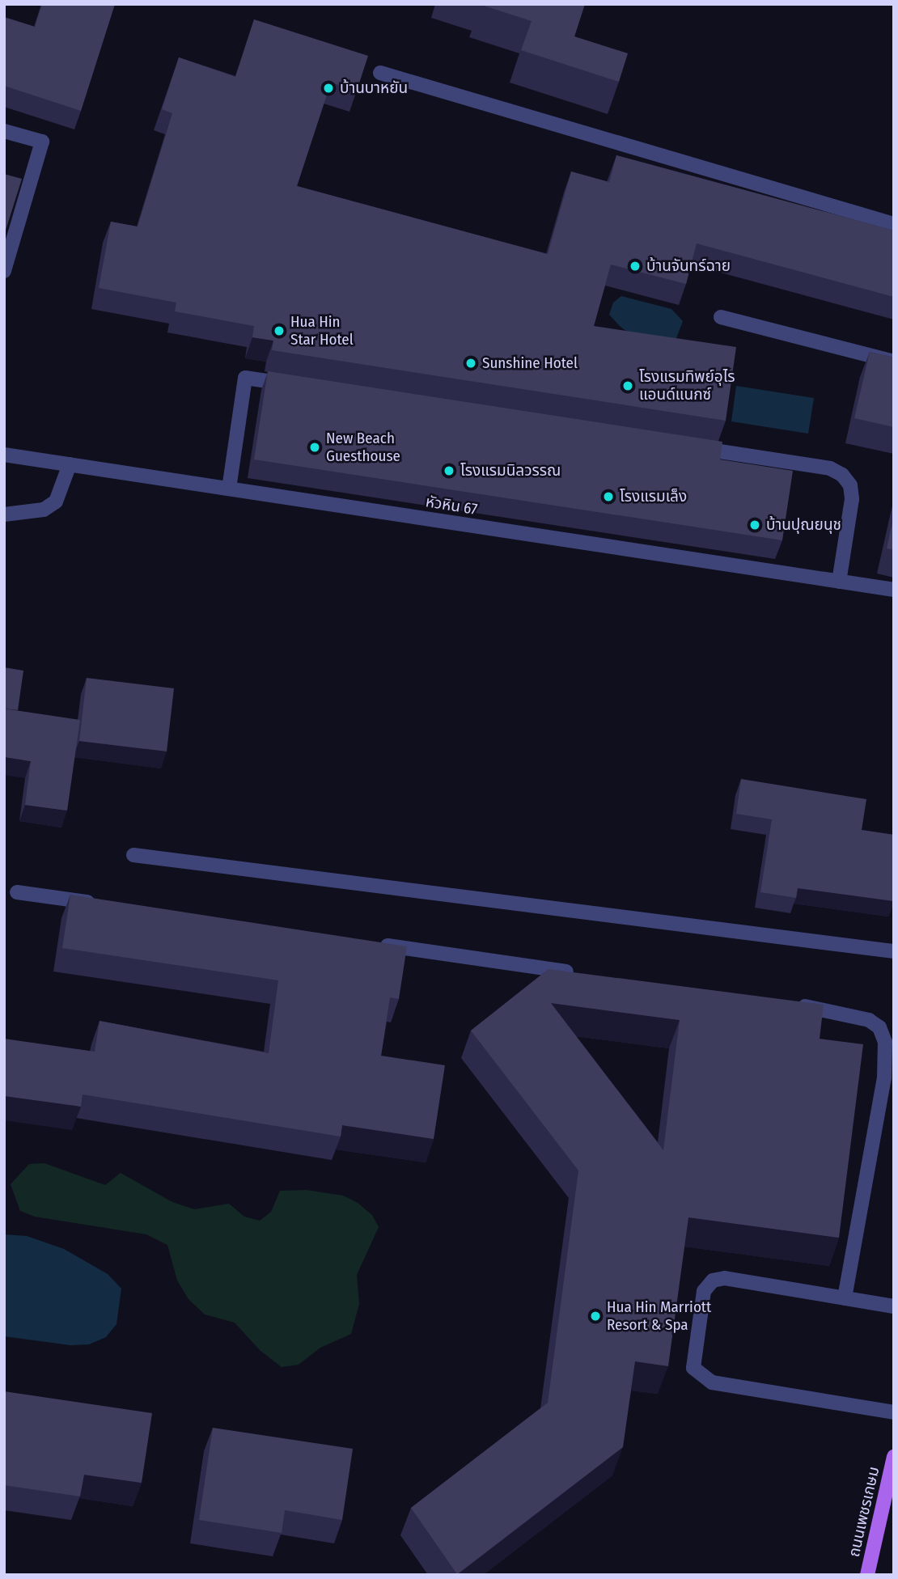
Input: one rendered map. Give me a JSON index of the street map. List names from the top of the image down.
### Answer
{
  "streets": {
    "main road": ["ถนนเพชรเกษม"],
    "street": ["หัวหิน 67"]
  },
  "places": [
    "บ้านบาหยัน",
    "บ้านจันทร์ฉาย",
    "Hua Hin Star Hotel",
    "Sunshine Hotel",
    "โรงแรมทิพย์อุไร แอนด์แนกซ์",
    "New Beach Guesthouse",
    "โรงแรมนิลวรรณ",
    "โรงแรมเล็ง",
    "บ้านปุณยนุช",
    "Hua Hin Marriott Resort & Spa"
  ]
}
